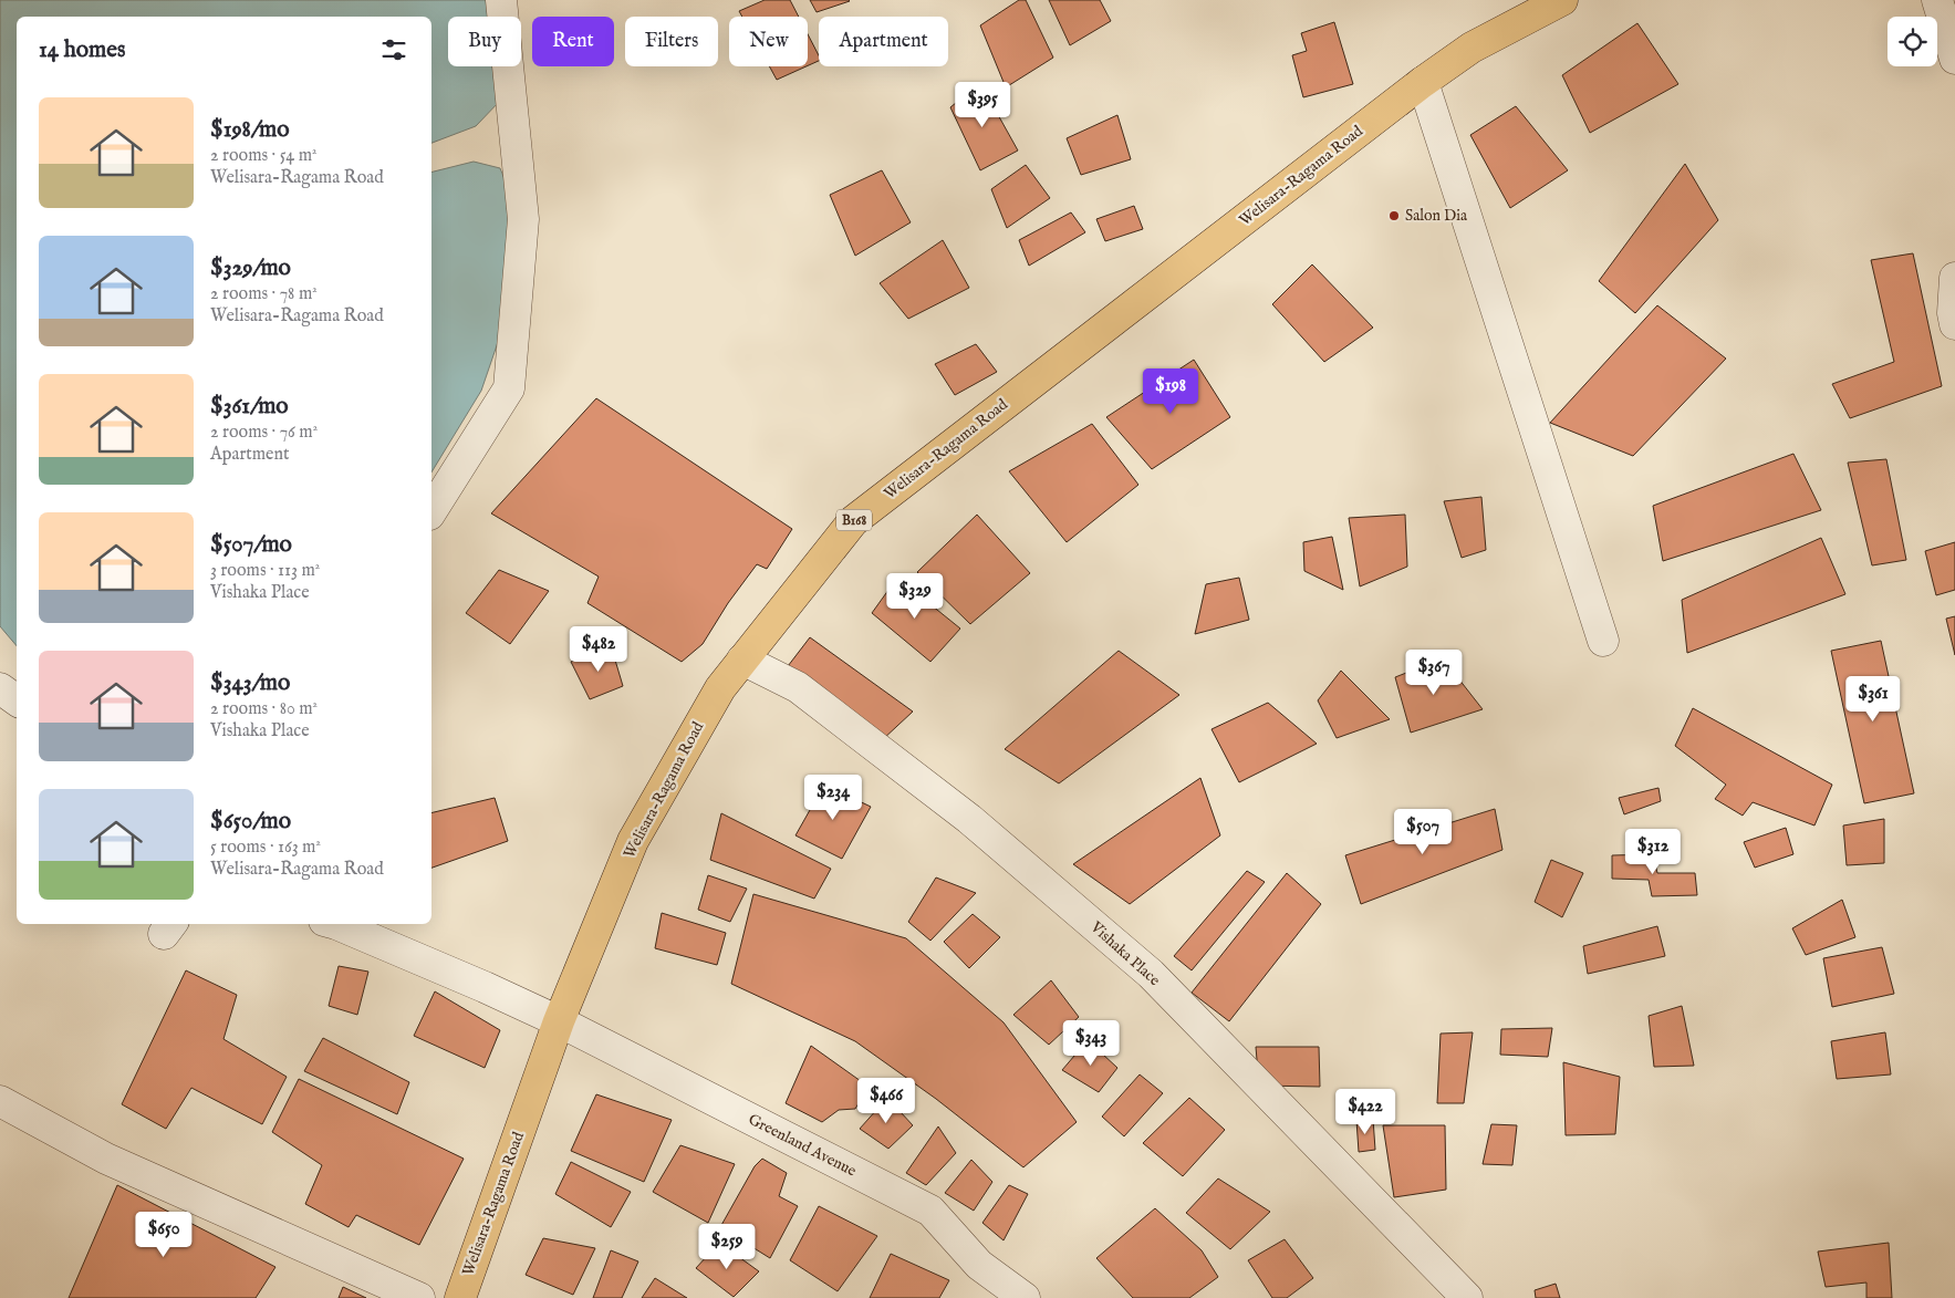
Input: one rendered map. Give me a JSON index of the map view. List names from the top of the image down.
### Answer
{
  "streets": {
    "main road": ["Welisara-Ragama Road", "B168"],
    "street": ["Vishaka Place", "Greenland Avenue"]
  },
  "crossings": [
    ["Welisara-Ragama Road", "Vishaka Place"],
    ["Welisara-Ragama Road", "Greenland Avenue"]
  ],
  "places": ["Salon Dia"],
  "page": {
    "chip": [
      "Buy",
      "Rent",
      "Filters",
      "New",
      "Apartment"
    ],
    "heading": "14 homes",
    "price": [
      "$395",
      "$198",
      "$329",
      "$482",
      "$367",
      "$361",
      "$234",
      "$507",
      "$312",
      "$343",
      "$466",
      "$422",
      "$650",
      "$259"
    ],
    "list": [
      {
        "name": "$198/mo",
        "note": "2 rooms · 54 m² · Welisara-Ragama Road"
      },
      {
        "name": "$329/mo",
        "note": "2 rooms · 78 m² · Welisara-Ragama Road"
      },
      {
        "name": "$361/mo",
        "note": "2 rooms · 76 m² · Apartment"
      },
      {
        "name": "$507/mo",
        "note": "3 rooms · 113 m² · Vishaka Place"
      },
      {
        "name": "$343/mo",
        "note": "2 rooms · 80 m² · Vishaka Place"
      },
      {
        "name": "$650/mo",
        "note": "5 rooms · 163 m² · Welisara-Ragama Road"
      }
    ]
  }
}
